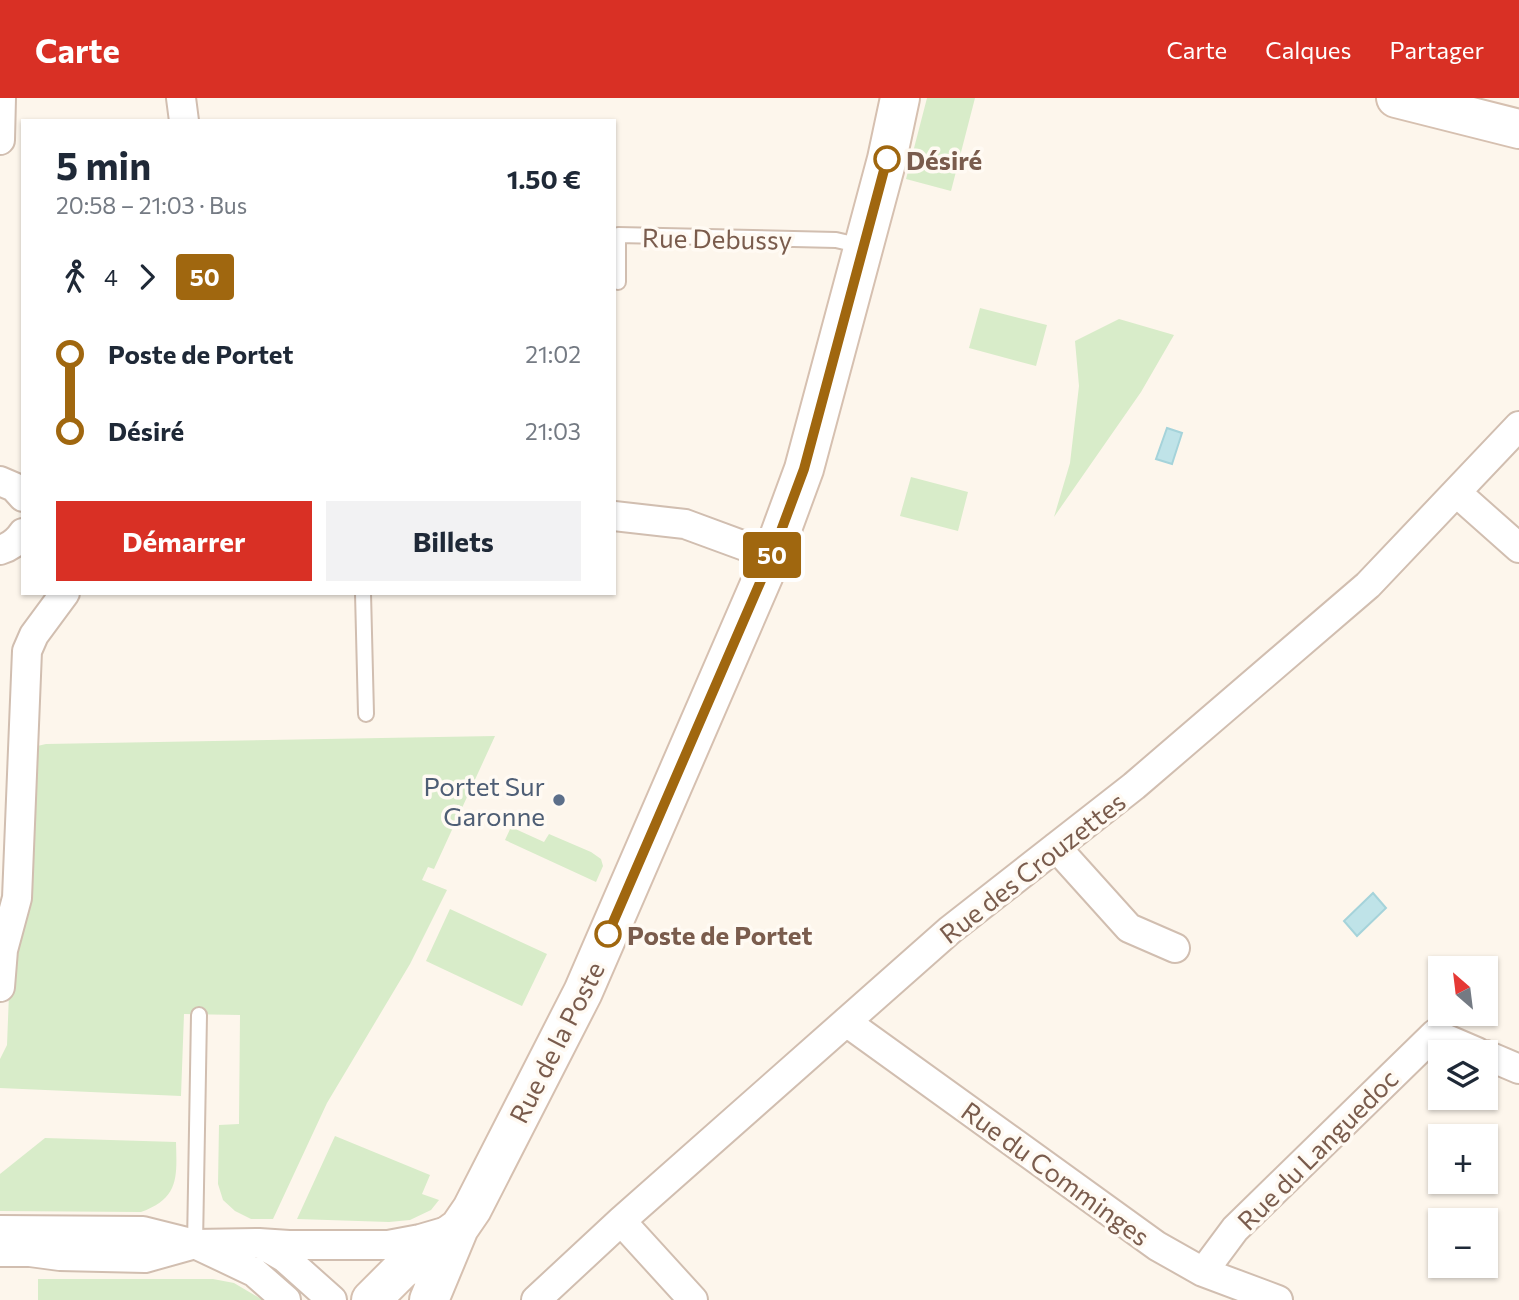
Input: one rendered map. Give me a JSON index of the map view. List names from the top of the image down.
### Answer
{
  "streets": {
    "street": [
      "Rue des Crouzettes",
      "Rue de la Poste",
      "Rue du Languedoc",
      "Rue du Comminges"
    ],
    "lane": ["Rue Debussy"]
  },
  "crossings": [
    ["Rue Debussy", "Rue de la Poste"],
    ["Rue des Crouzettes", "Rue du Comminges"],
    ["Rue du Languedoc", "Rue du Comminges"]
  ],
  "places": ["Désiré", "Portet Sur Garonne", "Poste de Portet"],
  "lines": ["bus line 50"],
  "north": "top left",
  "page": {
    "header": "Carte",
    "nav": ["Carte", "Calques", "Partager"],
    "on_map": "50",
    "heading": ["5 min", "20:58 – 21:03 · Bus", "1.50 €"],
    "legs": ["4", "50"],
    "list": [
      {
        "name": "Poste de Portet",
        "value": "21:02"
      },
      {
        "name": "Désiré",
        "value": "21:03"
      }
    ],
    "buttons": ["Démarrer", "Billets"],
    "map_buttons": ["+", "−"]
  }
}
